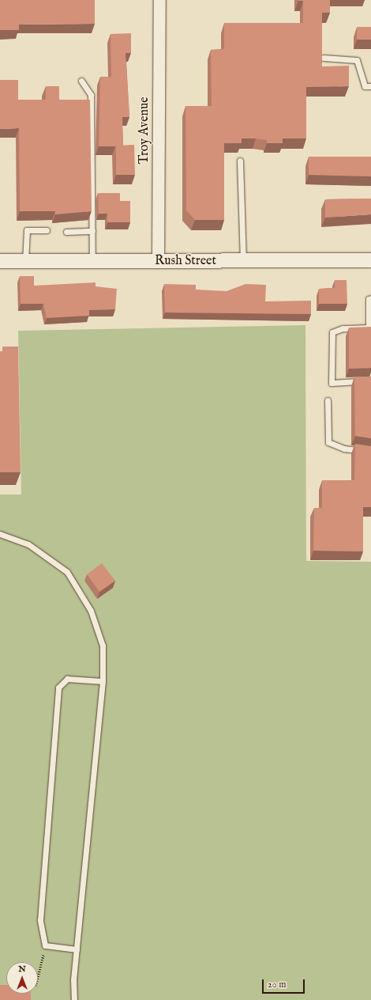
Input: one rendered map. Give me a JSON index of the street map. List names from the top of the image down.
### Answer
{
  "streets": {
    "street": ["Troy Avenue", "Rush Street"]
  },
  "crossings": [
    ["Troy Avenue", "Rush Street"]
  ],
  "scale_bar": "20 m",
  "north": "top"
}
